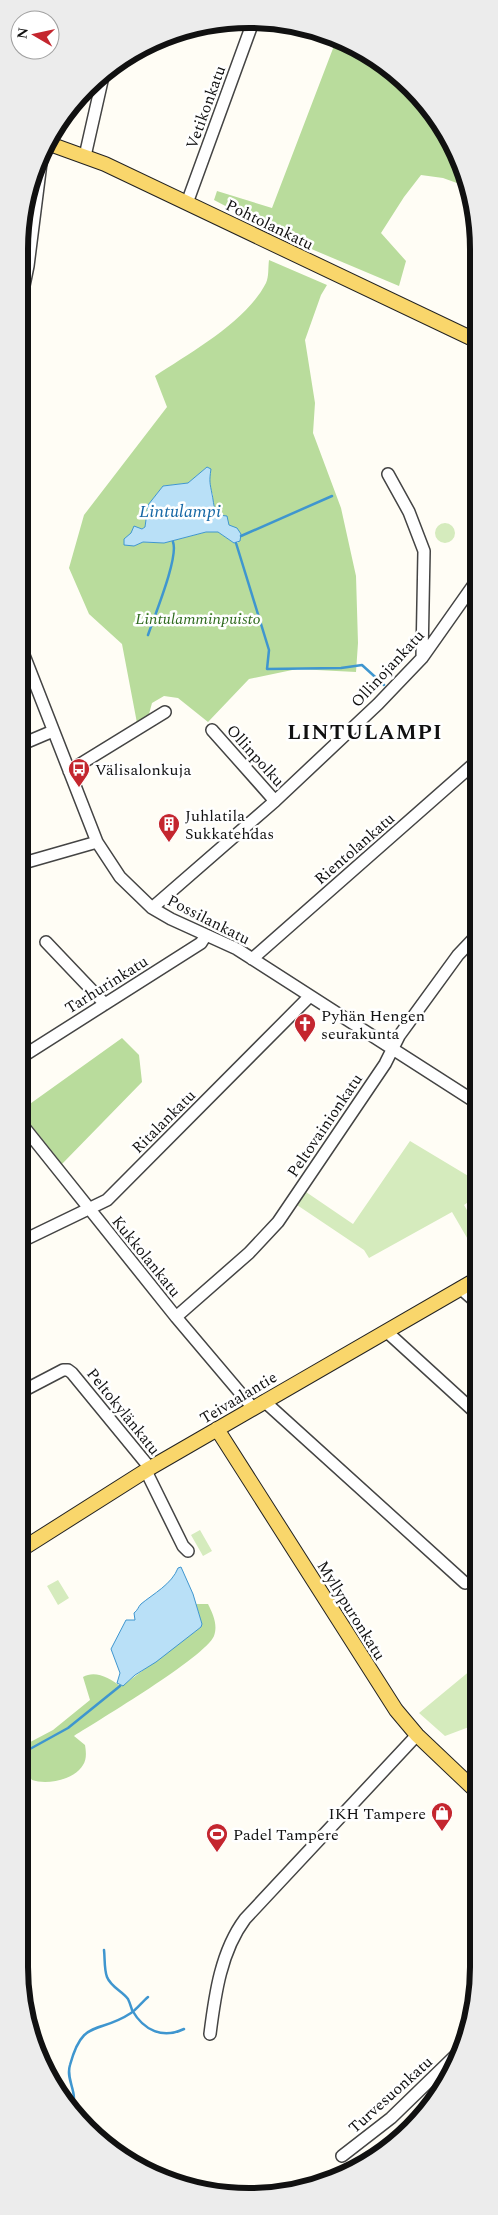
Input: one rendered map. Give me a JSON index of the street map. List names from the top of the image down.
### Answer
{
  "streets": {
    "main road": ["Pohtolankatu", "Teivaalantie", "Myllypuronkatu"],
    "street": [
      "Vetikonkatu",
      "Ollinojankatu",
      "Ollinpolku",
      "Rientolankatu",
      "Possilankatu",
      "Tarhurinkatu",
      "Ritalankatu",
      "Peltovainionkatu",
      "Kukkolankatu",
      "Peltokylänkatu",
      "Turvesuonkatu"
    ]
  },
  "crossings": [
    ["Vetikonkatu", "Pohtolankatu"],
    ["Ollinojankatu", "Ollinpolku"],
    ["Ollinojankatu", "Possilankatu"],
    ["Rientolankatu", "Possilankatu"],
    ["Possilankatu", "Tarhurinkatu"],
    ["Possilankatu", "Ritalankatu"],
    ["Possilankatu", "Peltovainionkatu"],
    ["Ritalankatu", "Kukkolankatu"],
    ["Peltovainionkatu", "Kukkolankatu"],
    ["Kukkolankatu", "Teivaalantie"],
    ["Teivaalantie", "Peltokylänkatu"],
    ["Teivaalantie", "Myllypuronkatu"]
  ],
  "districts": ["LINTULAMPI"],
  "water": ["Lintulampi"],
  "parks": ["Lintulamminpuisto"],
  "places": {
    "bus stop": ["Välisalonkuja"],
    "building": ["Juhlatila Sukkatehdas"],
    "church": ["Pyhän Hengen seurakunta"],
    "shop": ["IKH Tampere"],
    "sports": ["Padel Tampere"]
  },
  "north": "left"
}
